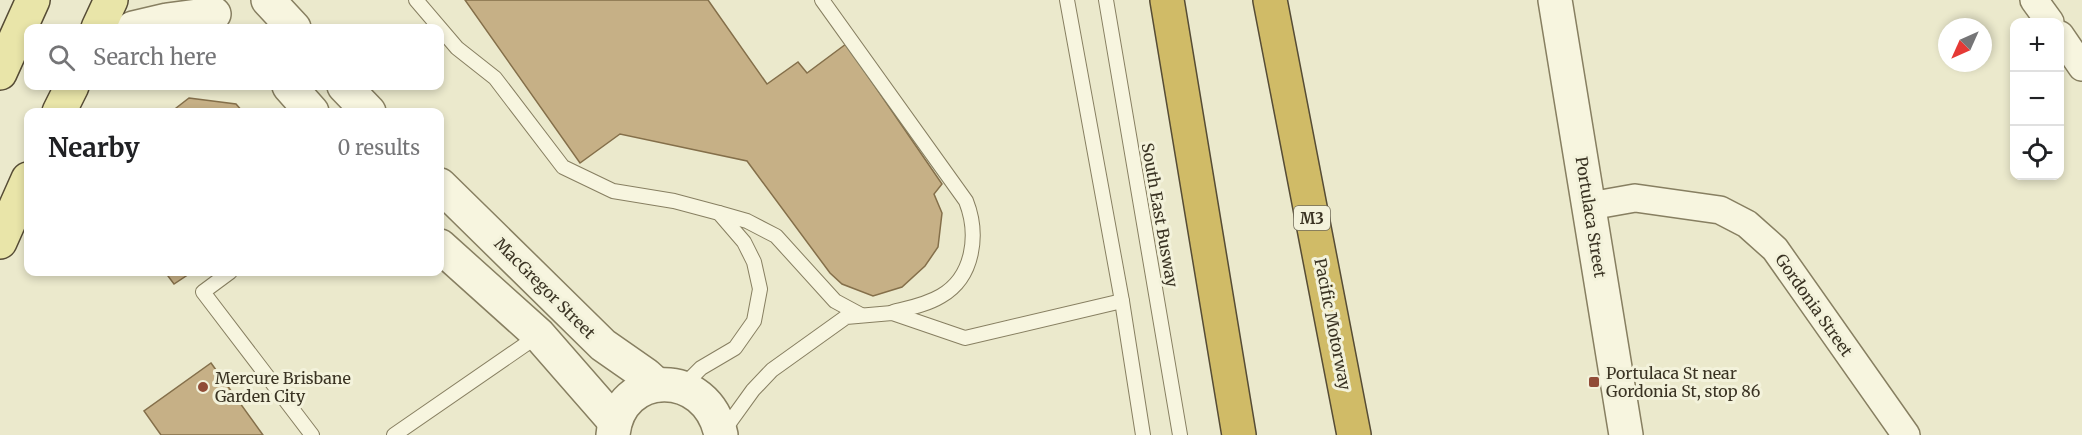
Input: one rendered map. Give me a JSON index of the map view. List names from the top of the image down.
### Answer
{
  "streets": {
    "highway": ["M3", "Pacific Motorway"],
    "street": ["Portulaca Street", "MacGregor Street", "Gordonia Street"],
    "lane": ["South East Busway"]
  },
  "crossings": [
    ["Portulaca Street", "Gordonia Street"]
  ],
  "places": {
    "transit": ["Portulaca St near Gordonia St, stop 86"],
    "other": ["Mercure Brisbane Garden City"]
  },
  "north": "bottom left",
  "page": {
    "map_buttons": ["+", "−"],
    "search": "Search here",
    "heading": ["Nearby", "0 results"]
  }
}
